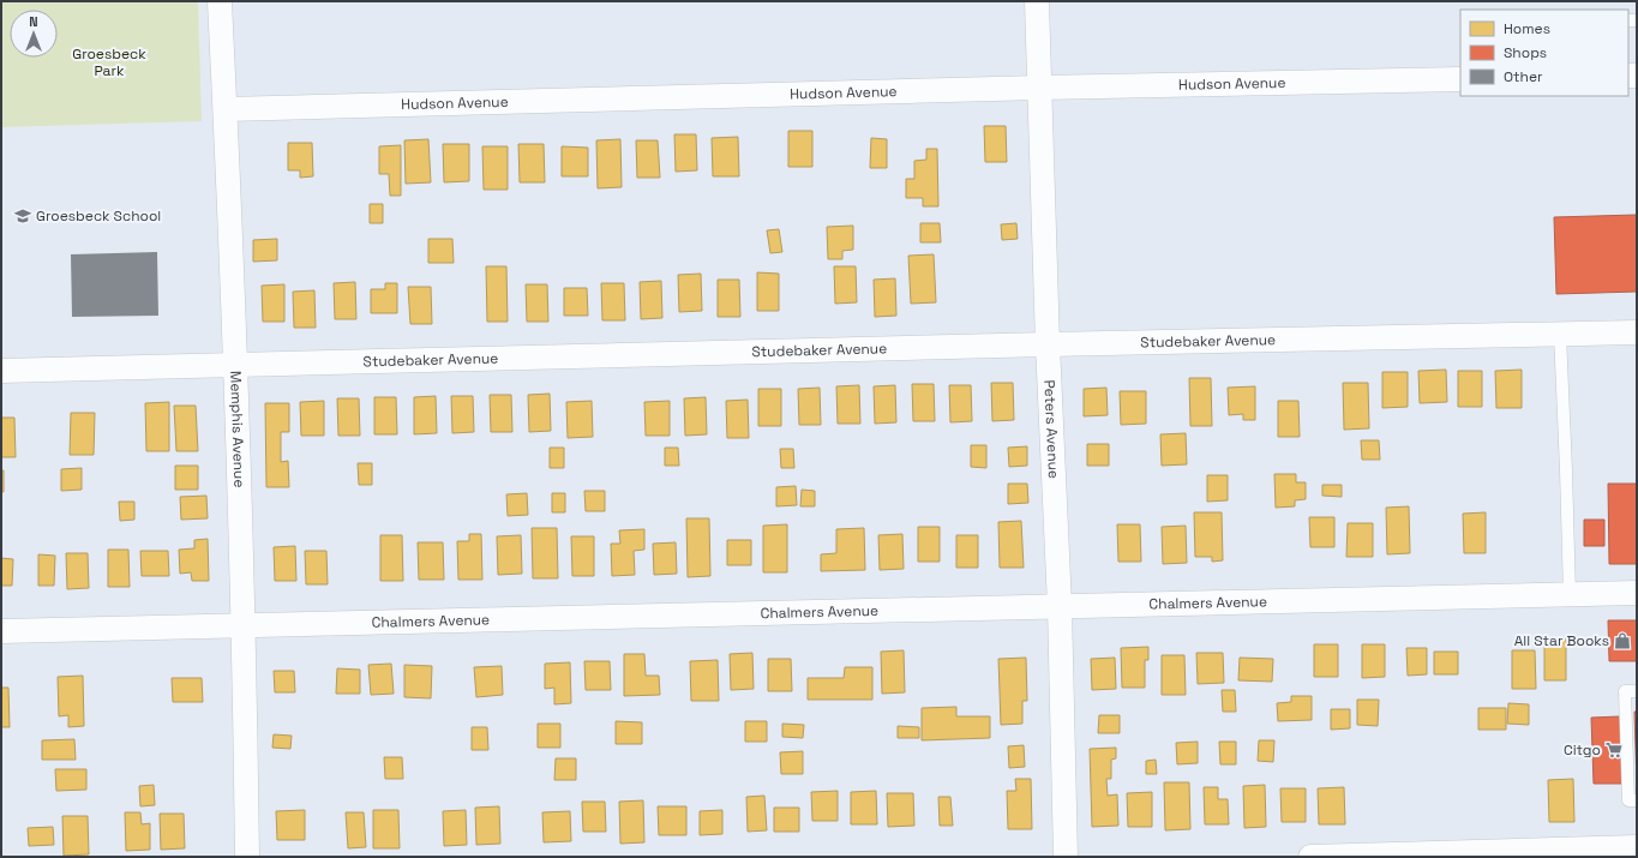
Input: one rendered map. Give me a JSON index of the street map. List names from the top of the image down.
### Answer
{
  "streets": {
    "street": [
      "Hudson Avenue",
      "Studebaker Avenue",
      "Memphis Avenue",
      "Peters Avenue",
      "Chalmers Avenue"
    ]
  },
  "crossings": [
    ["Hudson Avenue", "Memphis Avenue"],
    ["Hudson Avenue", "Peters Avenue"],
    ["Studebaker Avenue", "Memphis Avenue"],
    ["Studebaker Avenue", "Peters Avenue"],
    ["Memphis Avenue", "Chalmers Avenue"],
    ["Peters Avenue", "Chalmers Avenue"]
  ],
  "parks": ["Groesbeck Park"],
  "places": {
    "school or university": ["Groesbeck School"],
    "shop": ["All Star Books"],
    "supermarket": ["Citgo"]
  },
  "legend": ["Homes", "Shops", "Other"],
  "north": "top"
}
